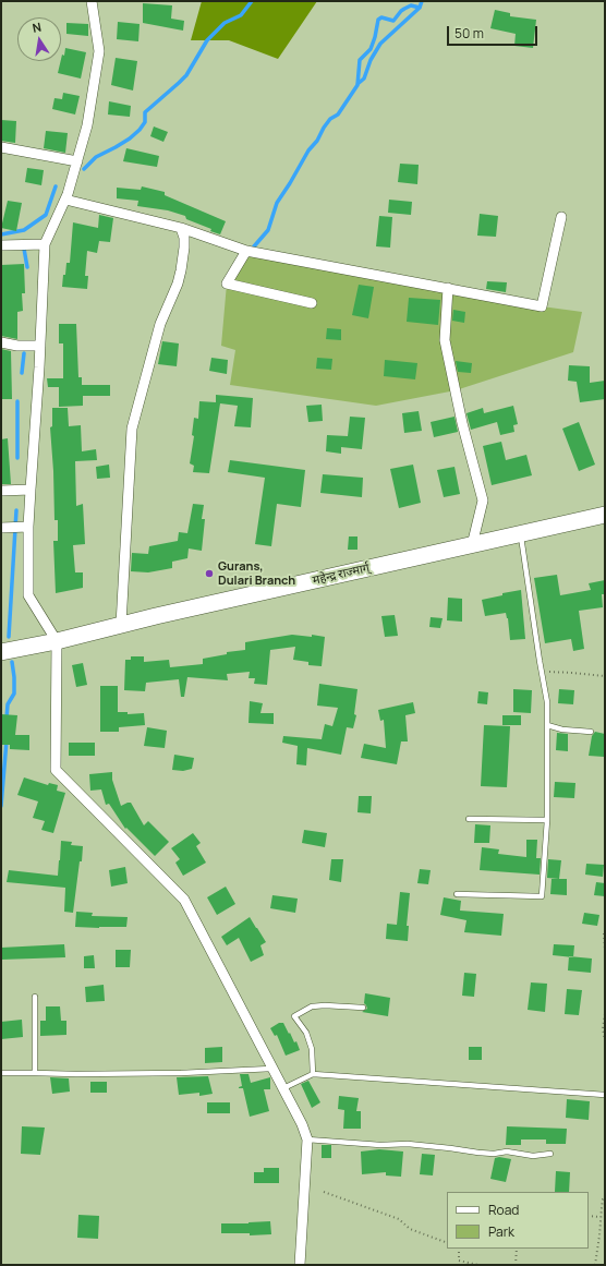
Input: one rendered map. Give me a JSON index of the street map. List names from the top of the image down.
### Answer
{
  "streets": {
    "highway": ["महेन्द्र राज्मार्ग्"]
  },
  "places": ["Gurans, Dulari Branch"],
  "legend": ["Road", "Park"],
  "scale_bar": "50 m",
  "north": "top"
}
